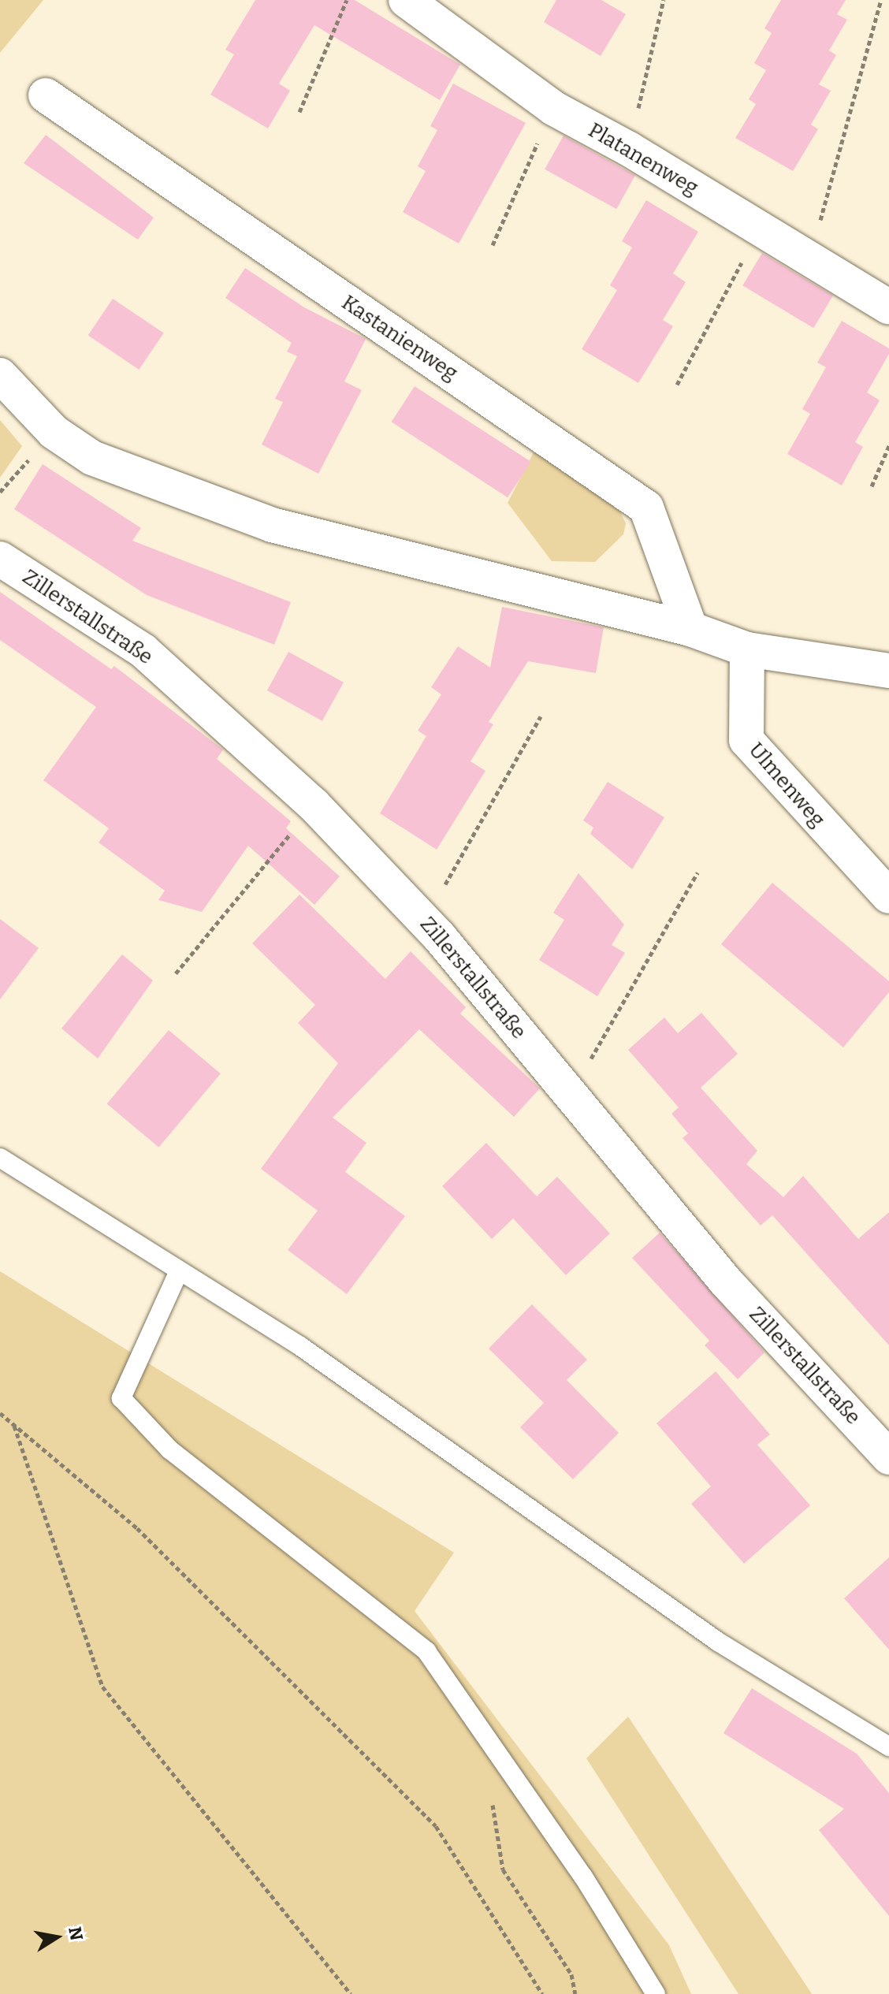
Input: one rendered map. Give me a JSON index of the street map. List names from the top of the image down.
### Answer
{
  "streets": {
    "street": [
      "Platanenweg",
      "Kastanienweg",
      "Zillerstallstraße",
      "Ulmenweg"
    ]
  },
  "north": "right"
}
